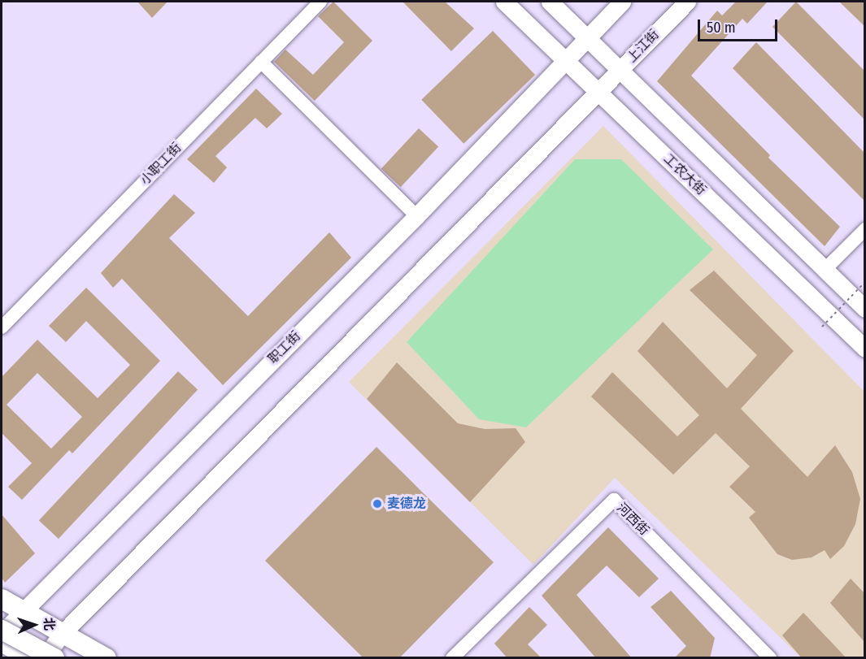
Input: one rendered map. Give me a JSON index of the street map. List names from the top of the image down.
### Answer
{
  "streets": {
    "main road": ["上江街", "工农大街", "职工街"],
    "street": ["小职工街", "河西街"]
  },
  "crossings": [
    ["上江街", "工农大街"],
    ["工农大街", "职工街"]
  ],
  "places": ["麦德龙"],
  "scale_bar": "50 m",
  "north": "right"
}
